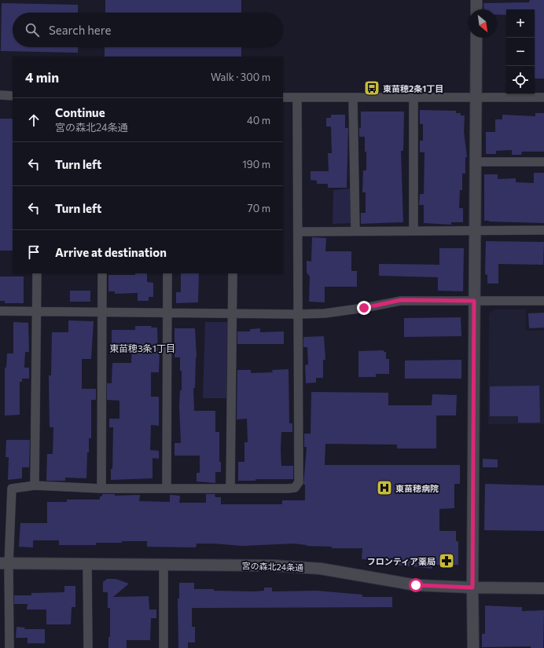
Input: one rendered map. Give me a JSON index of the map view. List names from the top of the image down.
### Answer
{
  "streets": {
    "street": ["宮の森北24条通"]
  },
  "districts": ["東苗穂3条1丁目"],
  "places": {
    "bus stop": ["東苗穂2条1丁目"],
    "hospital": ["東苗穂病院"],
    "pharmacy": ["フロンティア薬局"]
  },
  "north": "bottom right",
  "page": {
    "map_buttons": ["+", "−"],
    "search": "Search here",
    "heading": ["4 min", "Walk · 300 m"],
    "list": [
      ["Continue", "宮の森北24条通", "40 m"],
      ["Turn left", "190 m"],
      ["Turn left", "70 m"],
      "Arrive at destination"
    ]
  }
}
